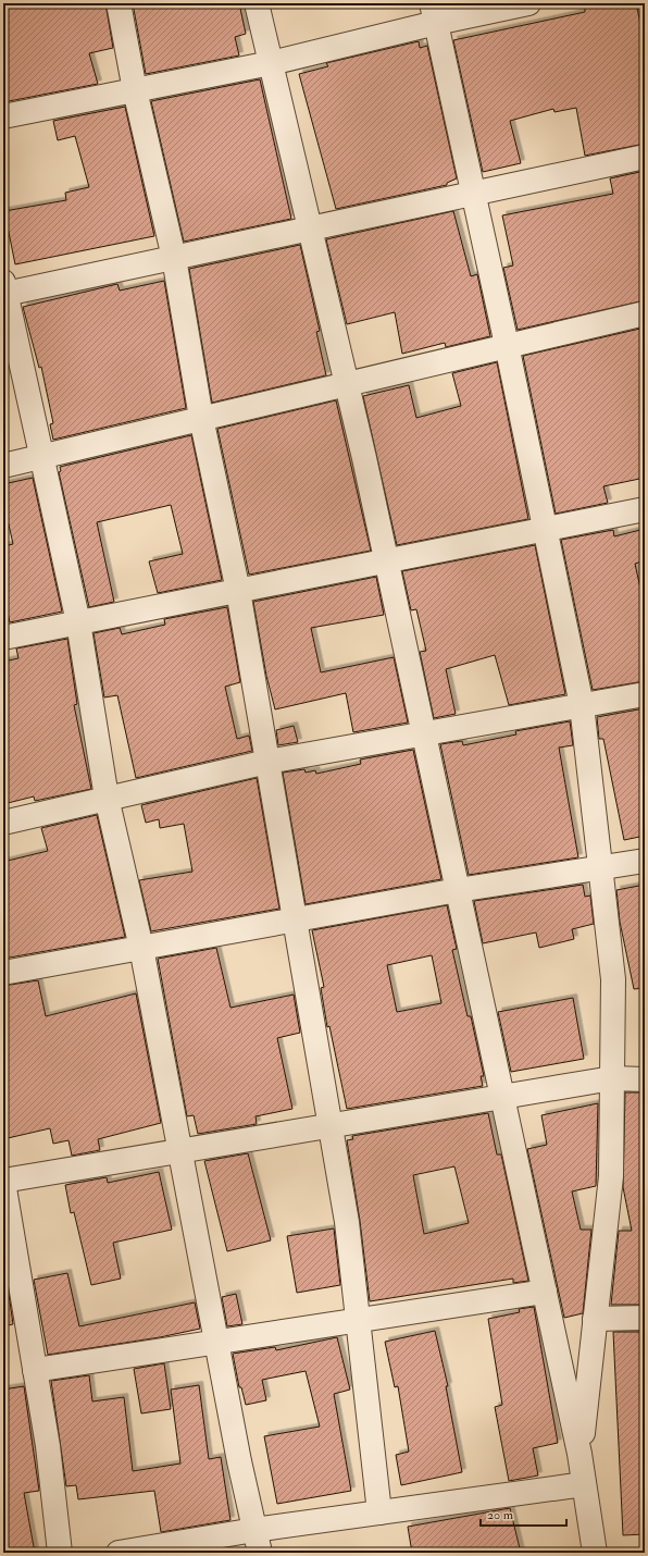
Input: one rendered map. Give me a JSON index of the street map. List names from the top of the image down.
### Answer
{
  "scale_bar": "20 m"
}
